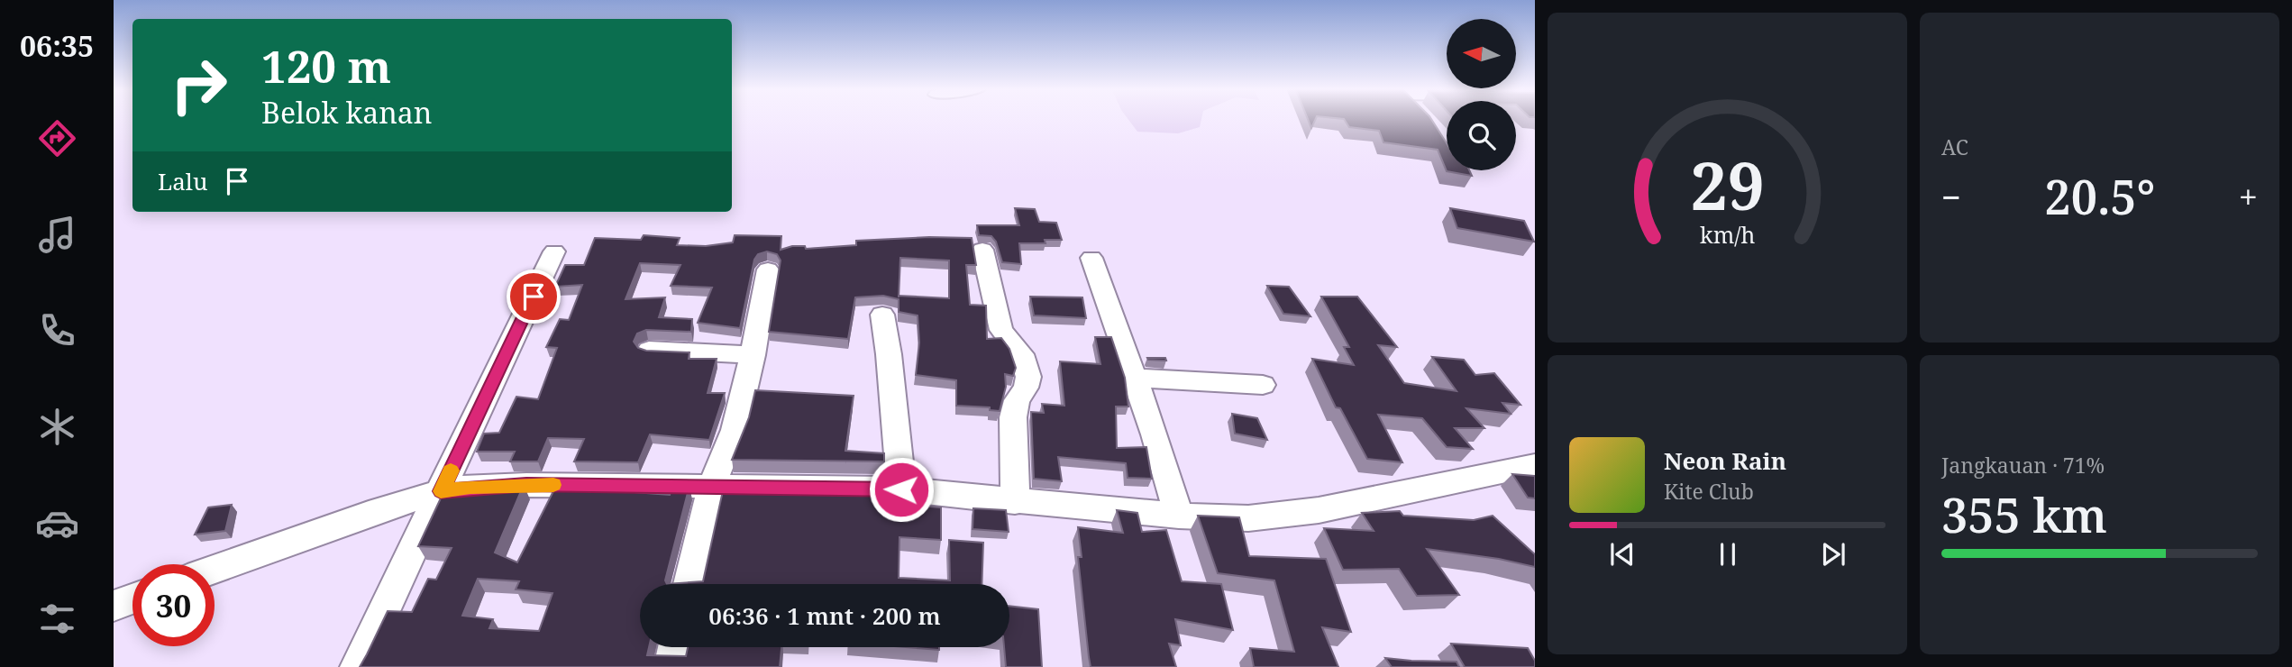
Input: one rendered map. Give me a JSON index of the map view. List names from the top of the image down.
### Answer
{
  "north": "left",
  "page": {
    "tabs": "06:35",
    "tile": [
      "AC",
      ["Jangkauan · 71%", "355 km"]
    ],
    "turn": ["120 m", "Belok kanan"],
    "then": "Lalu",
    "heat": ["−", "20.5°", "+"],
    "song": ["Neon Rain", "Kite Club"],
    "limit": "30",
    "trip": "06:36 · 1 mnt · 200 m",
    "gauge": ["29", "km/h"]
  }
}
